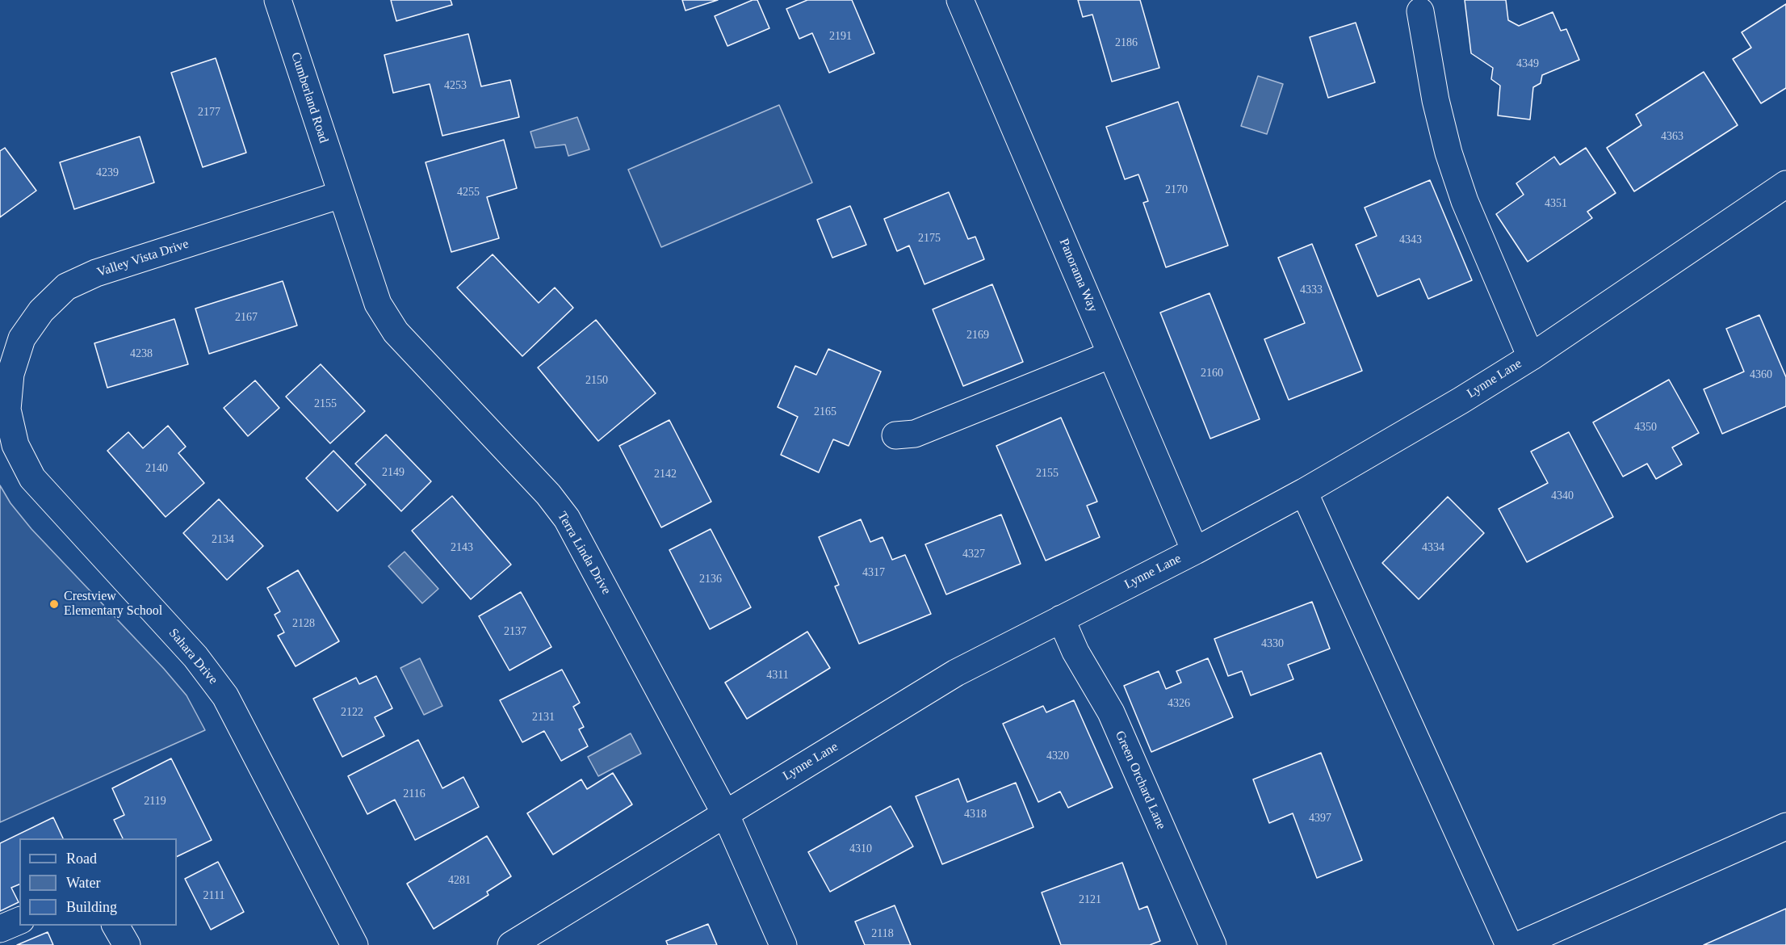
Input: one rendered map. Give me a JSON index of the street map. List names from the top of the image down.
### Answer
{
  "streets": {
    "street": [
      "Cumberland Road",
      "Valley Vista Drive",
      "Panorama Way",
      "Lynne Lane",
      "Terra Linda Drive",
      "Sahara Drive",
      "Green Orchard Lane"
    ]
  },
  "crossings": [
    ["Cumberland Road", "Valley Vista Drive"],
    ["Cumberland Road", "Terra Linda Drive"],
    ["Valley Vista Drive", "Terra Linda Drive"],
    ["Valley Vista Drive", "Sahara Drive"],
    ["Panorama Way", "Lynne Lane"],
    ["Lynne Lane", "Terra Linda Drive"],
    ["Lynne Lane", "Green Orchard Lane"]
  ],
  "places": ["Crestview Elementary School"],
  "house_numbers": [
    "2191",
    "2186",
    "4349",
    "4253",
    "2177",
    "4363",
    "4239",
    "2170",
    "4255",
    "4351",
    "2175",
    "4343",
    "4333",
    "2167",
    "2169",
    "4238",
    "2160",
    "4360",
    "2150",
    "2155",
    "2165",
    "4350",
    "2140",
    "2149",
    "2155",
    "2142",
    "4340",
    "2134",
    "2143",
    "4334",
    "4327",
    "4317",
    "2136",
    "2128",
    "2137",
    "4330",
    "4311",
    "4326",
    "2122",
    "2131",
    "4320",
    "2116",
    "2119",
    "4318",
    "4397",
    "4310",
    "4281",
    "2111",
    "2121",
    "2118"
  ],
  "legend": ["Road", "Water", "Building"]
}
